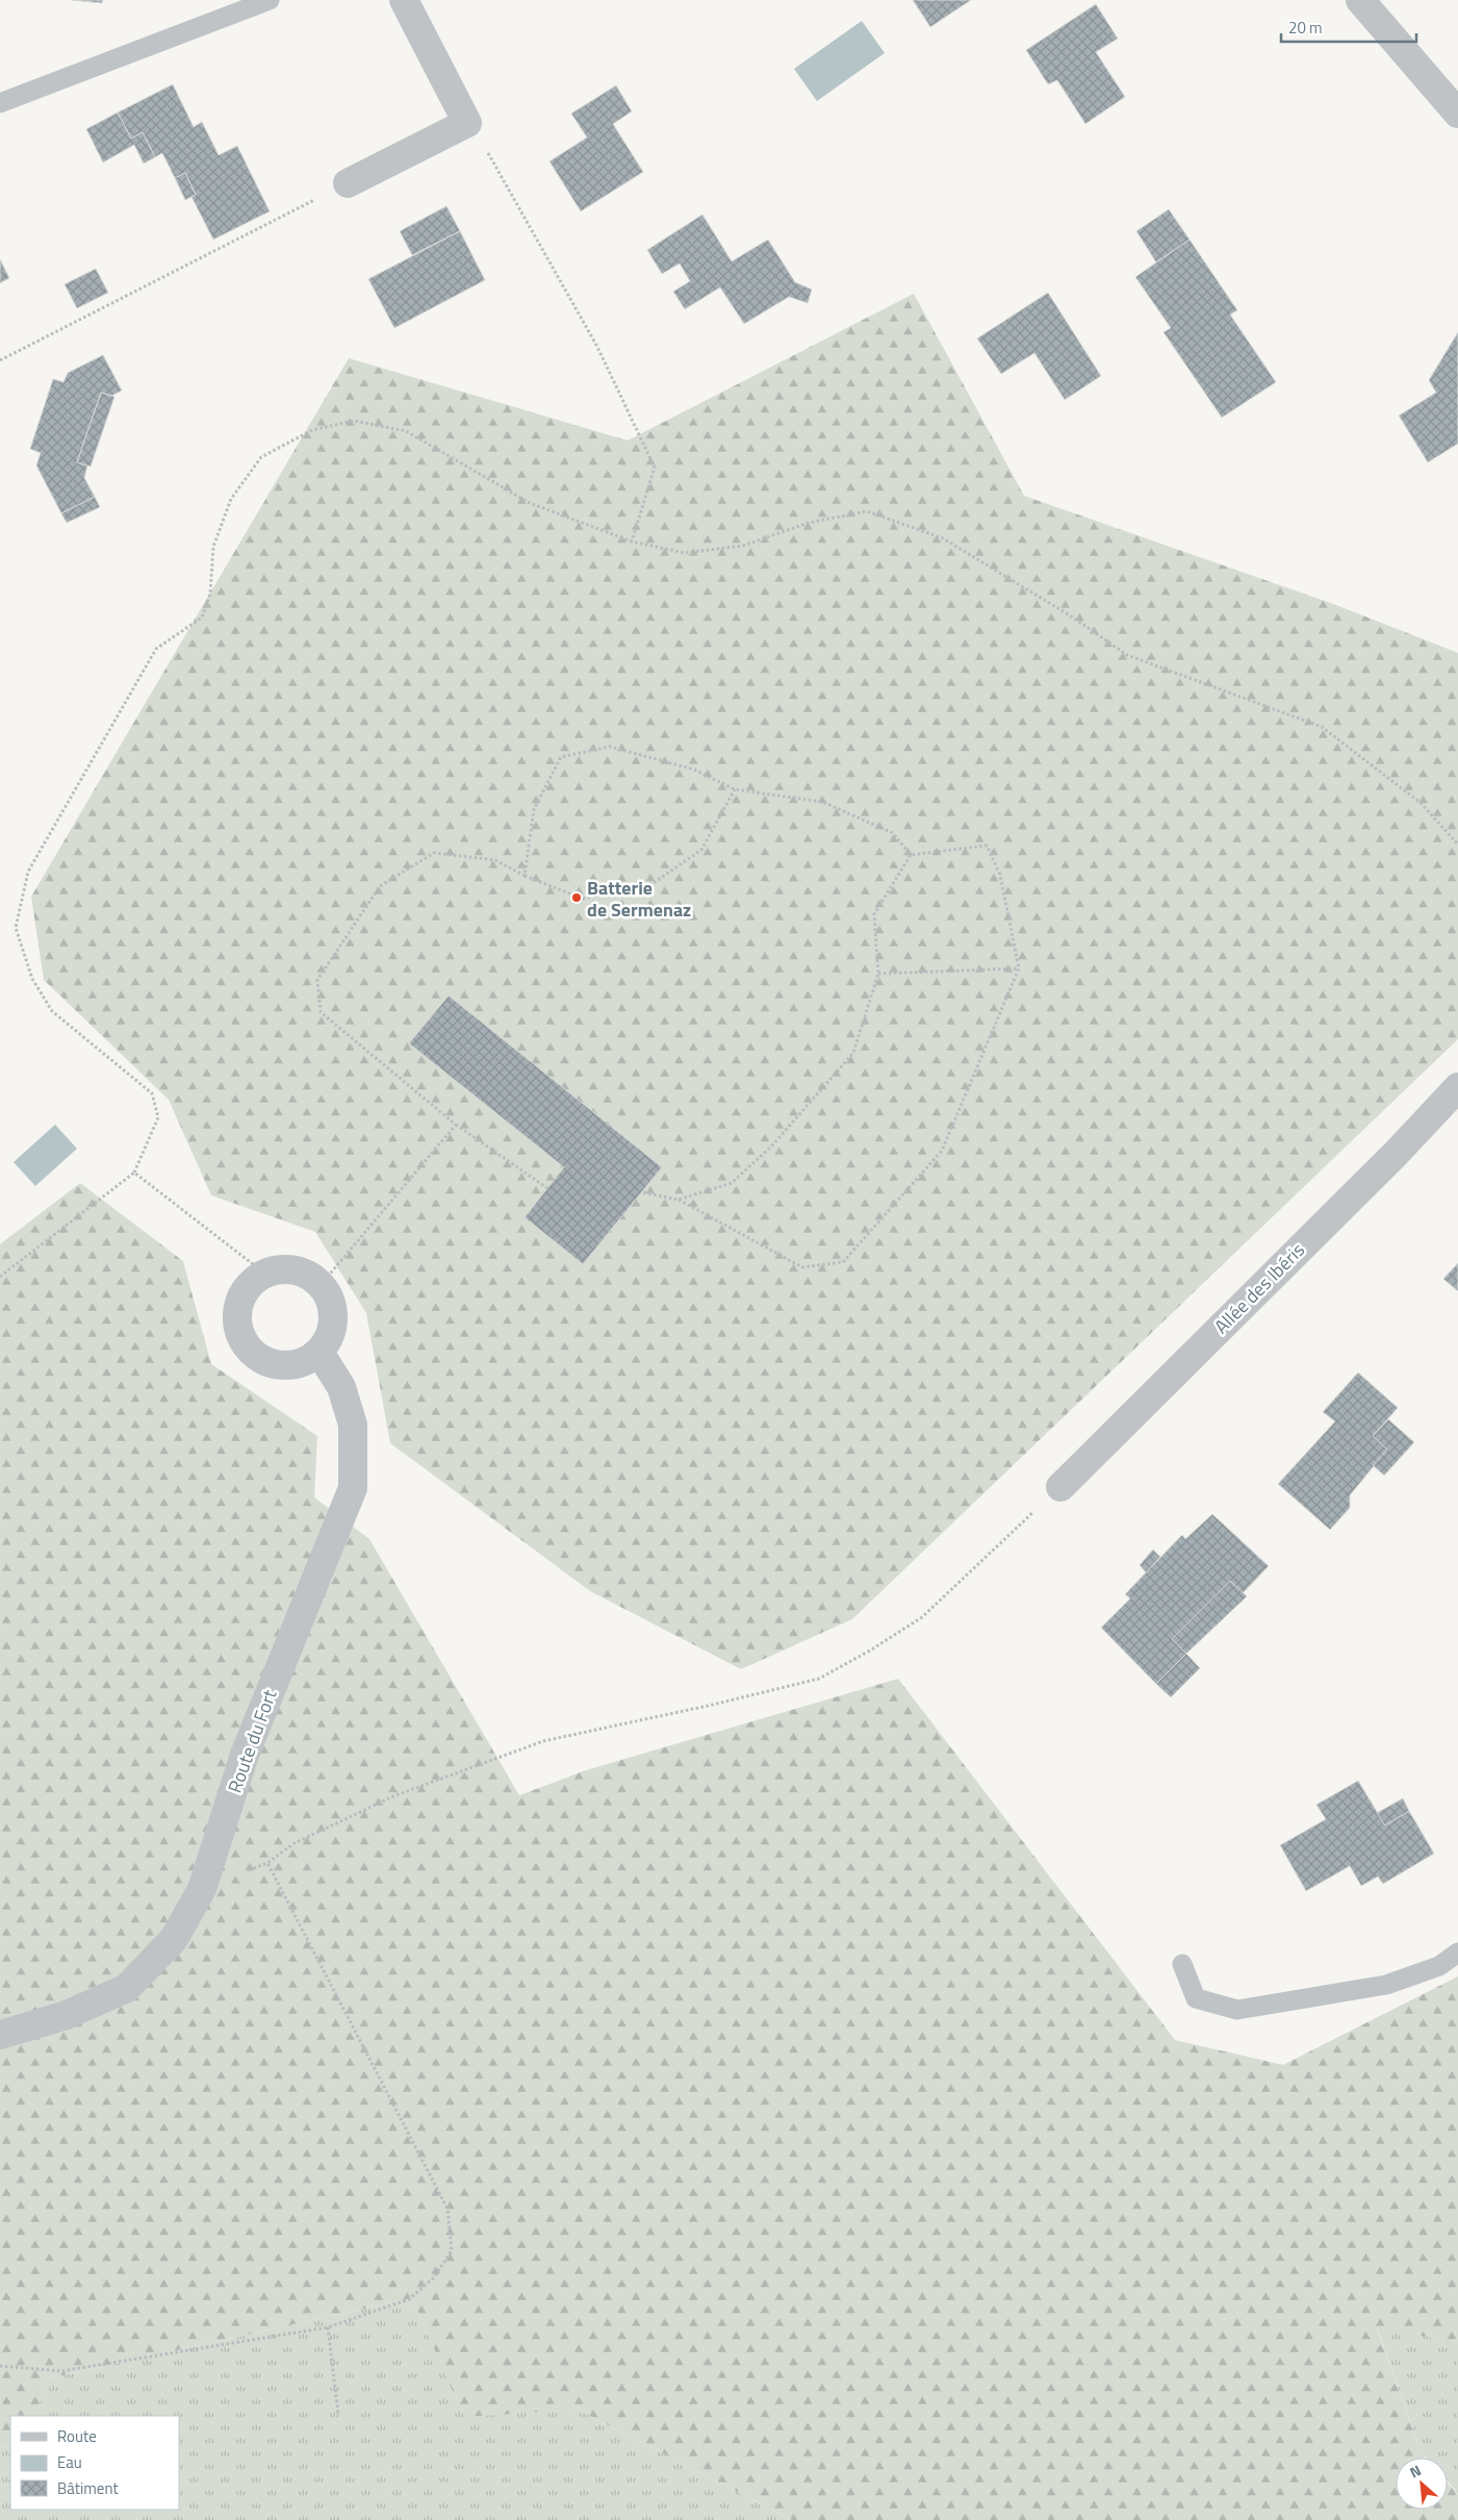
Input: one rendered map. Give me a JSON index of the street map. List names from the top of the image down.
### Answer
{
  "streets": {
    "street": ["Allée des Ibéris", "Route du Fort"]
  },
  "places": ["Batterie de Sermenaz"],
  "legend": ["Route", "Eau", "Bâtiment"],
  "scale_bar": "20 m",
  "north": "top left"
}
